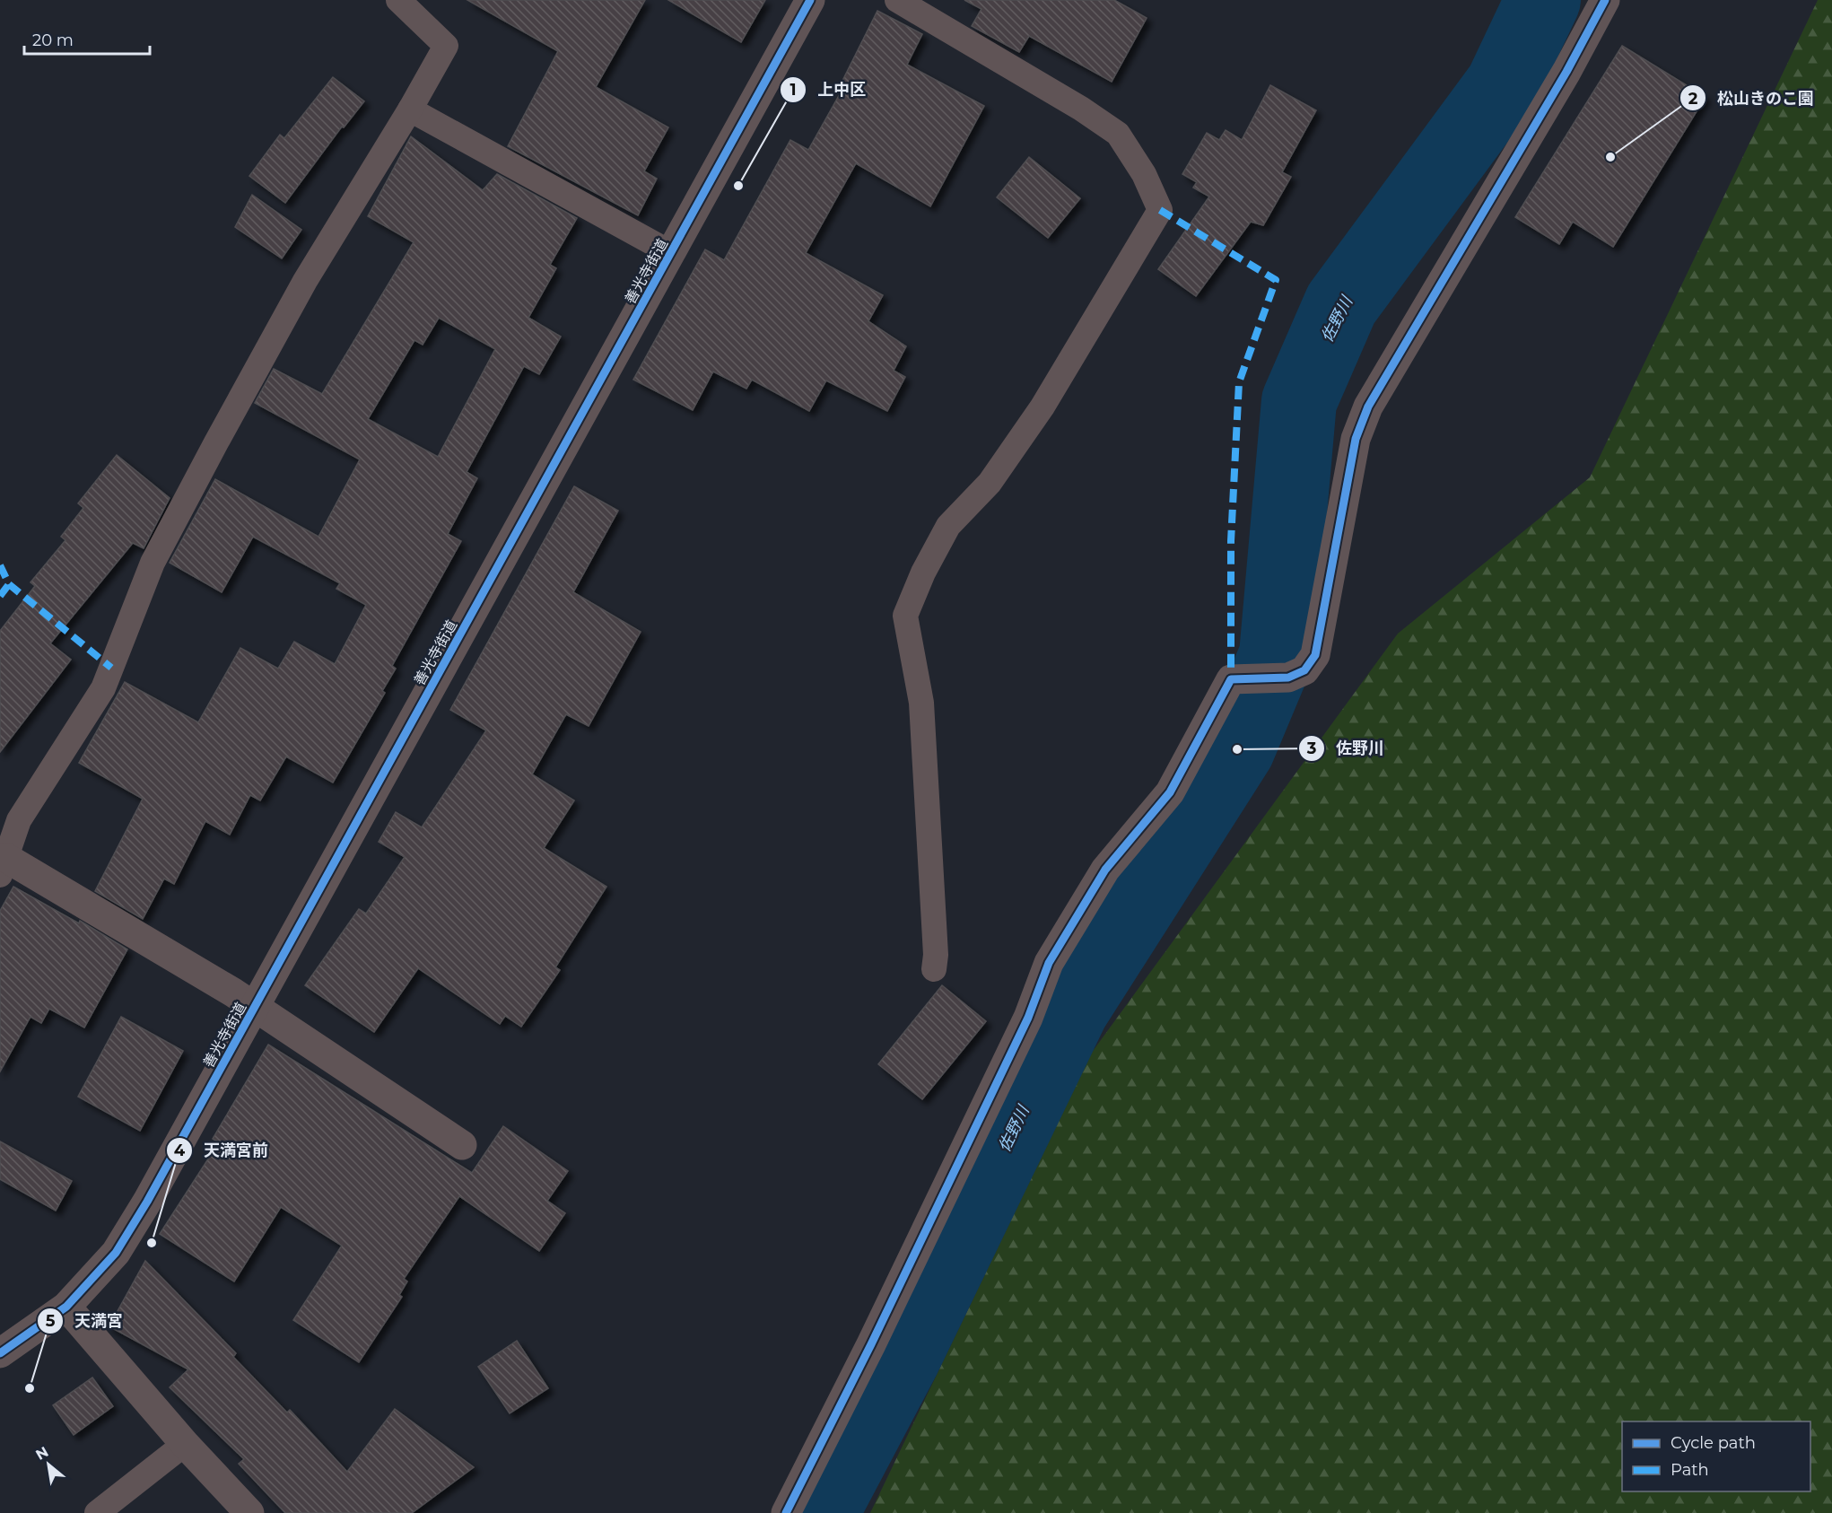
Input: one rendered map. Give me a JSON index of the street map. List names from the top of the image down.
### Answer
{
  "streets": {
    "street": ["善光寺街道"]
  },
  "water": ["佐野川"],
  "places": [
    "松山きのこ園",
    "上中区",
    "佐野川",
    "天満宮前",
    "天満宮"
  ],
  "legend": ["Cycle path", "Path"],
  "scale_bar": "20 m",
  "north": "top left"
}
